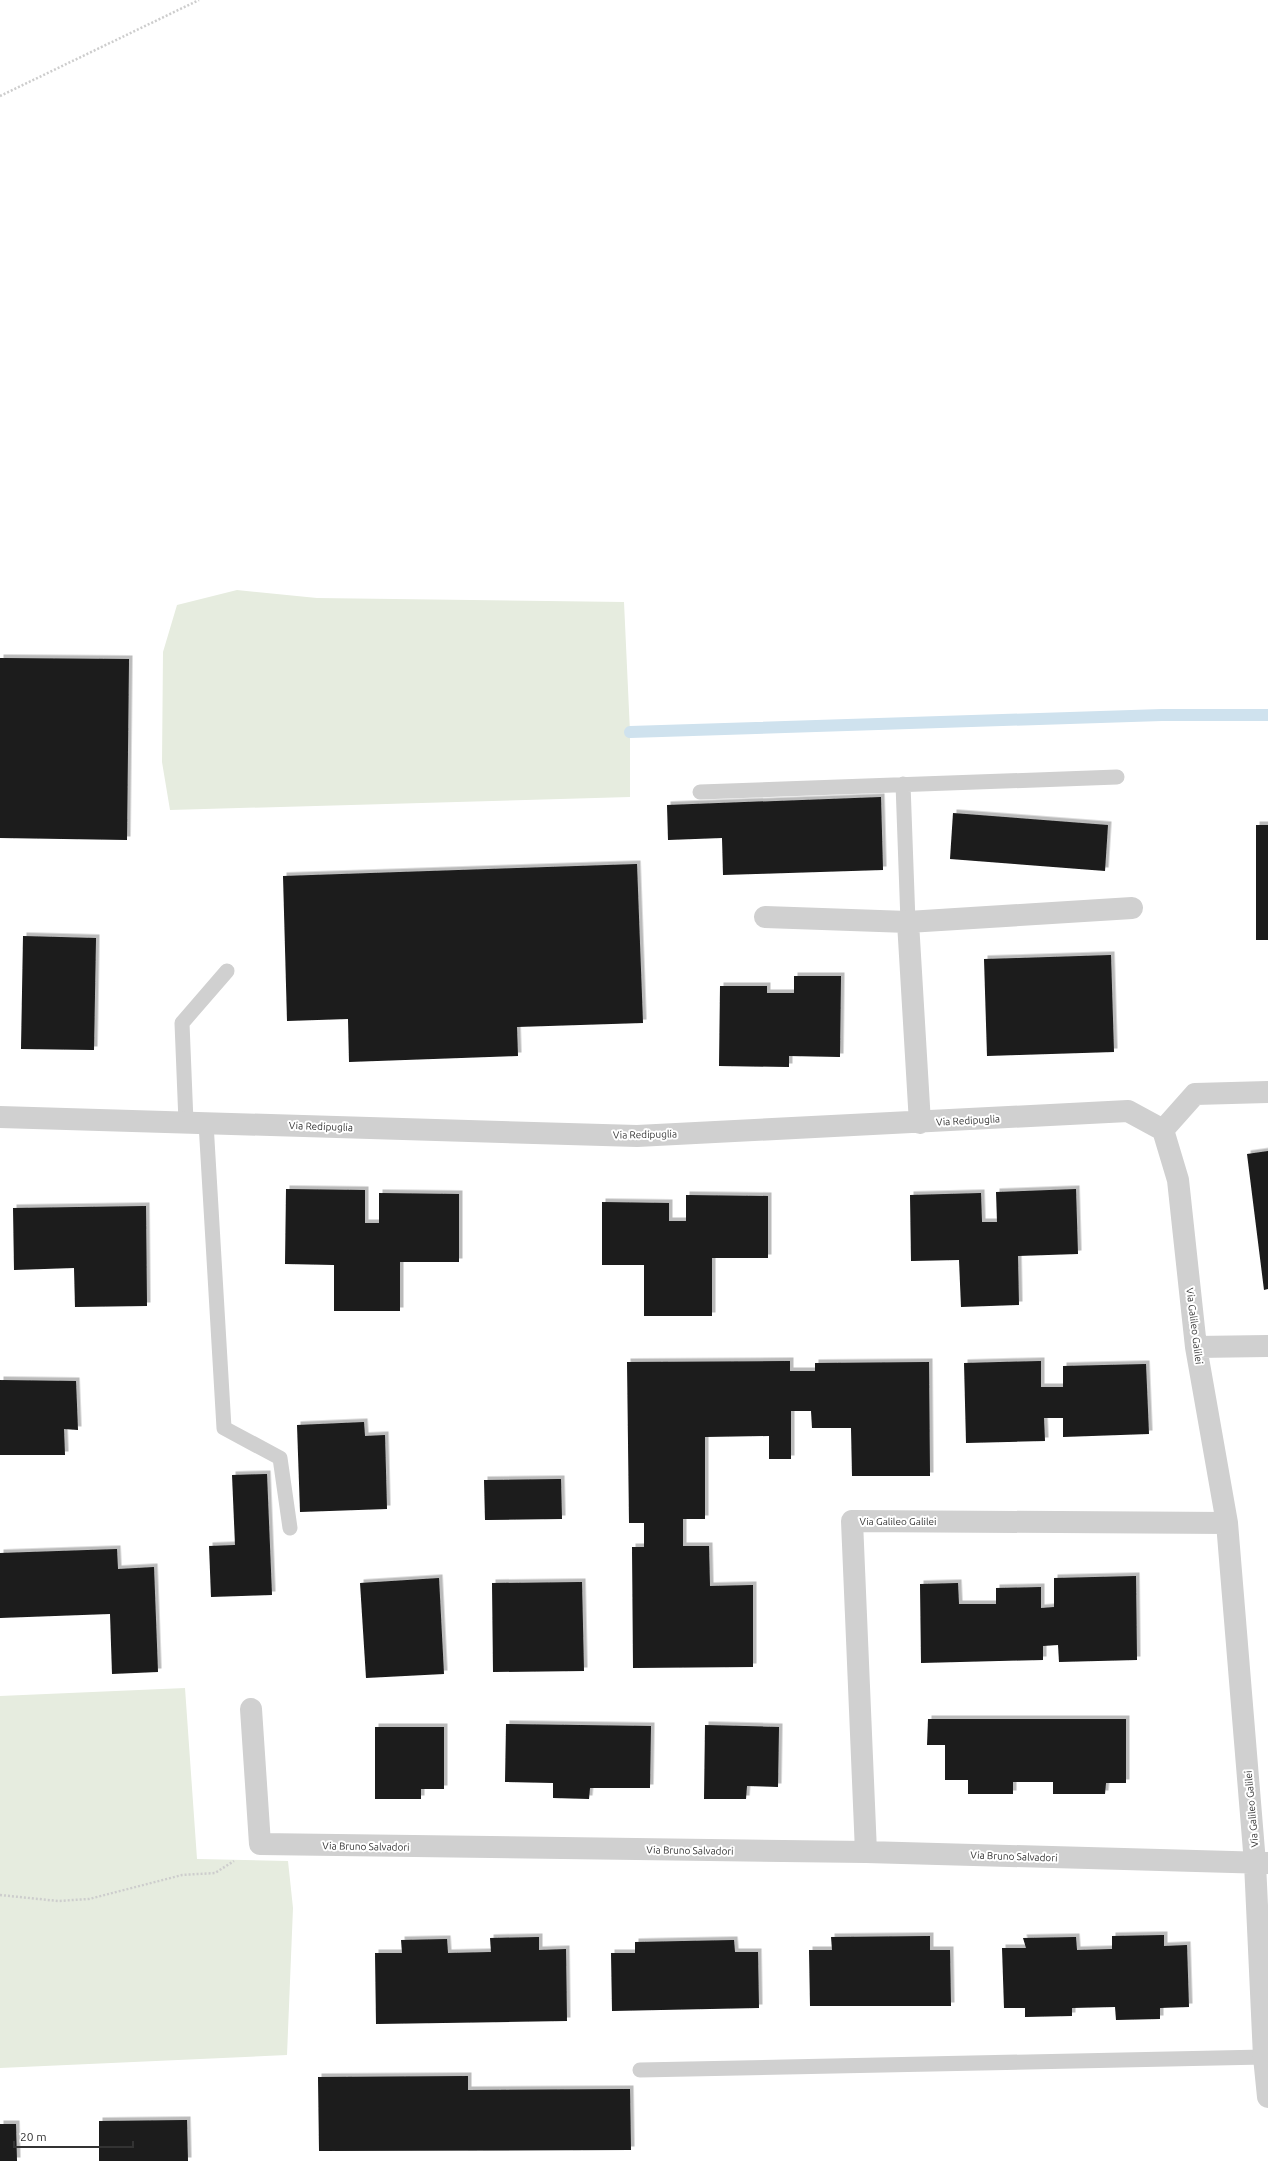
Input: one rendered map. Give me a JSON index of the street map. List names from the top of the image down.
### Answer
{
  "streets": {
    "street": ["Via Redipuglia", "Via Galileo Galilei", "Via Bruno Salvadori"]
  },
  "crossings": [
    ["Via Redipuglia", "Via Galileo Galilei"],
    ["Via Galileo Galilei", "Via Bruno Salvadori"]
  ],
  "scale_bar": "20 m"
}
